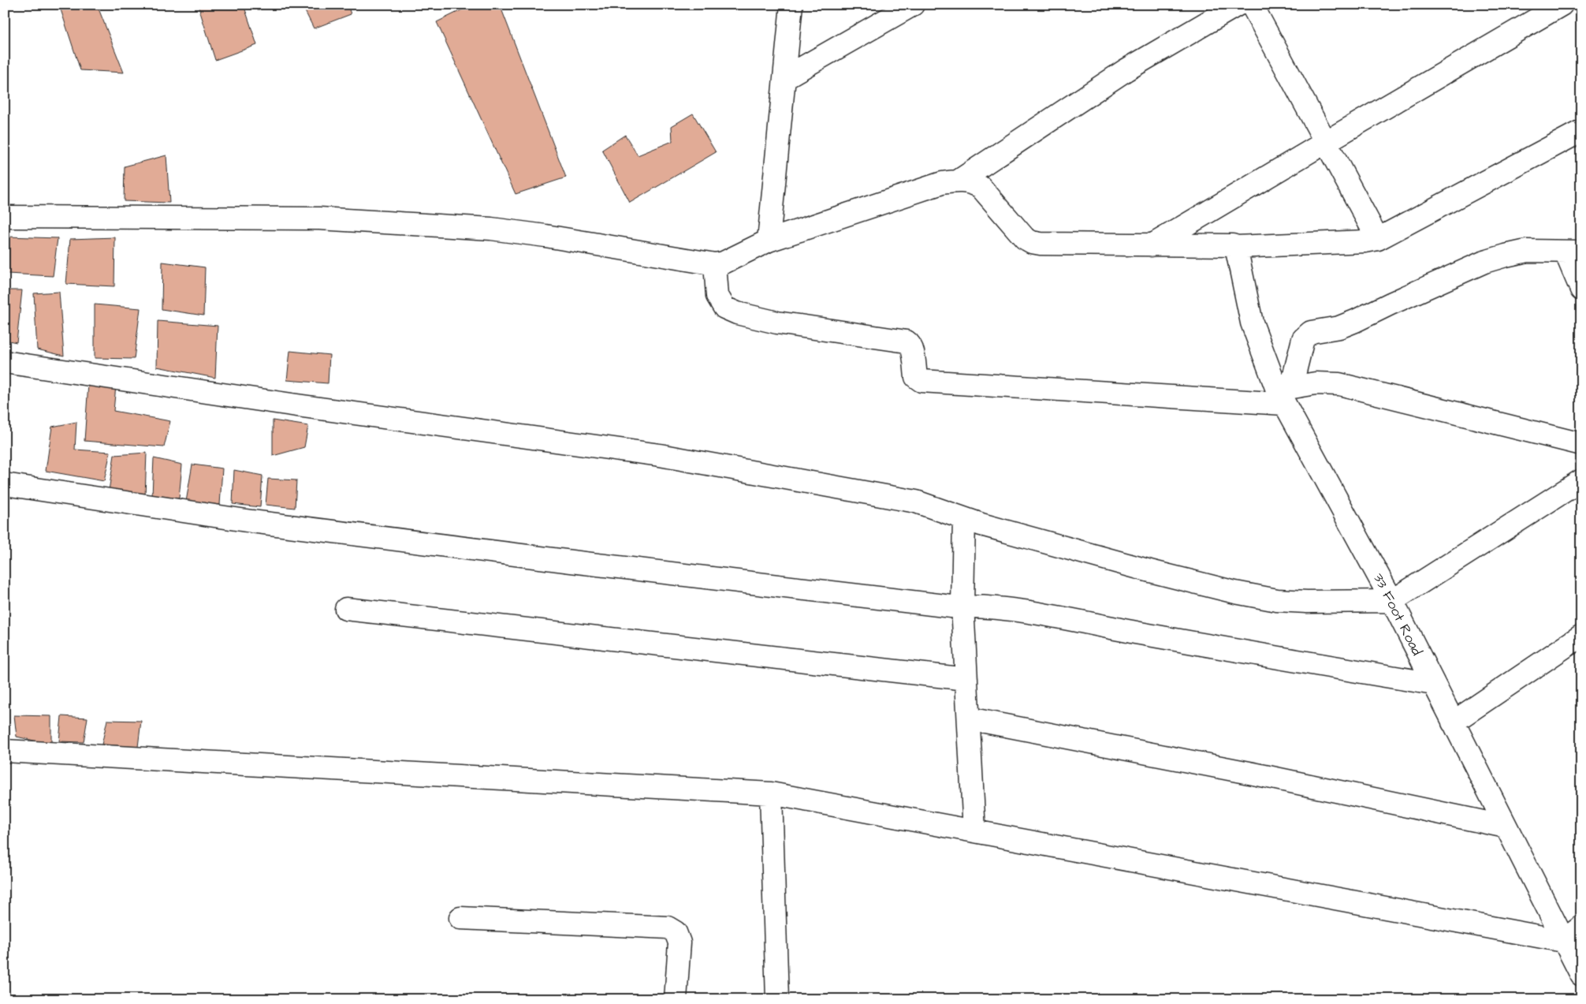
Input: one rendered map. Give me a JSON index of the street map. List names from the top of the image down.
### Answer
{
  "streets": {
    "street": ["33 Foot Road"]
  }
}
